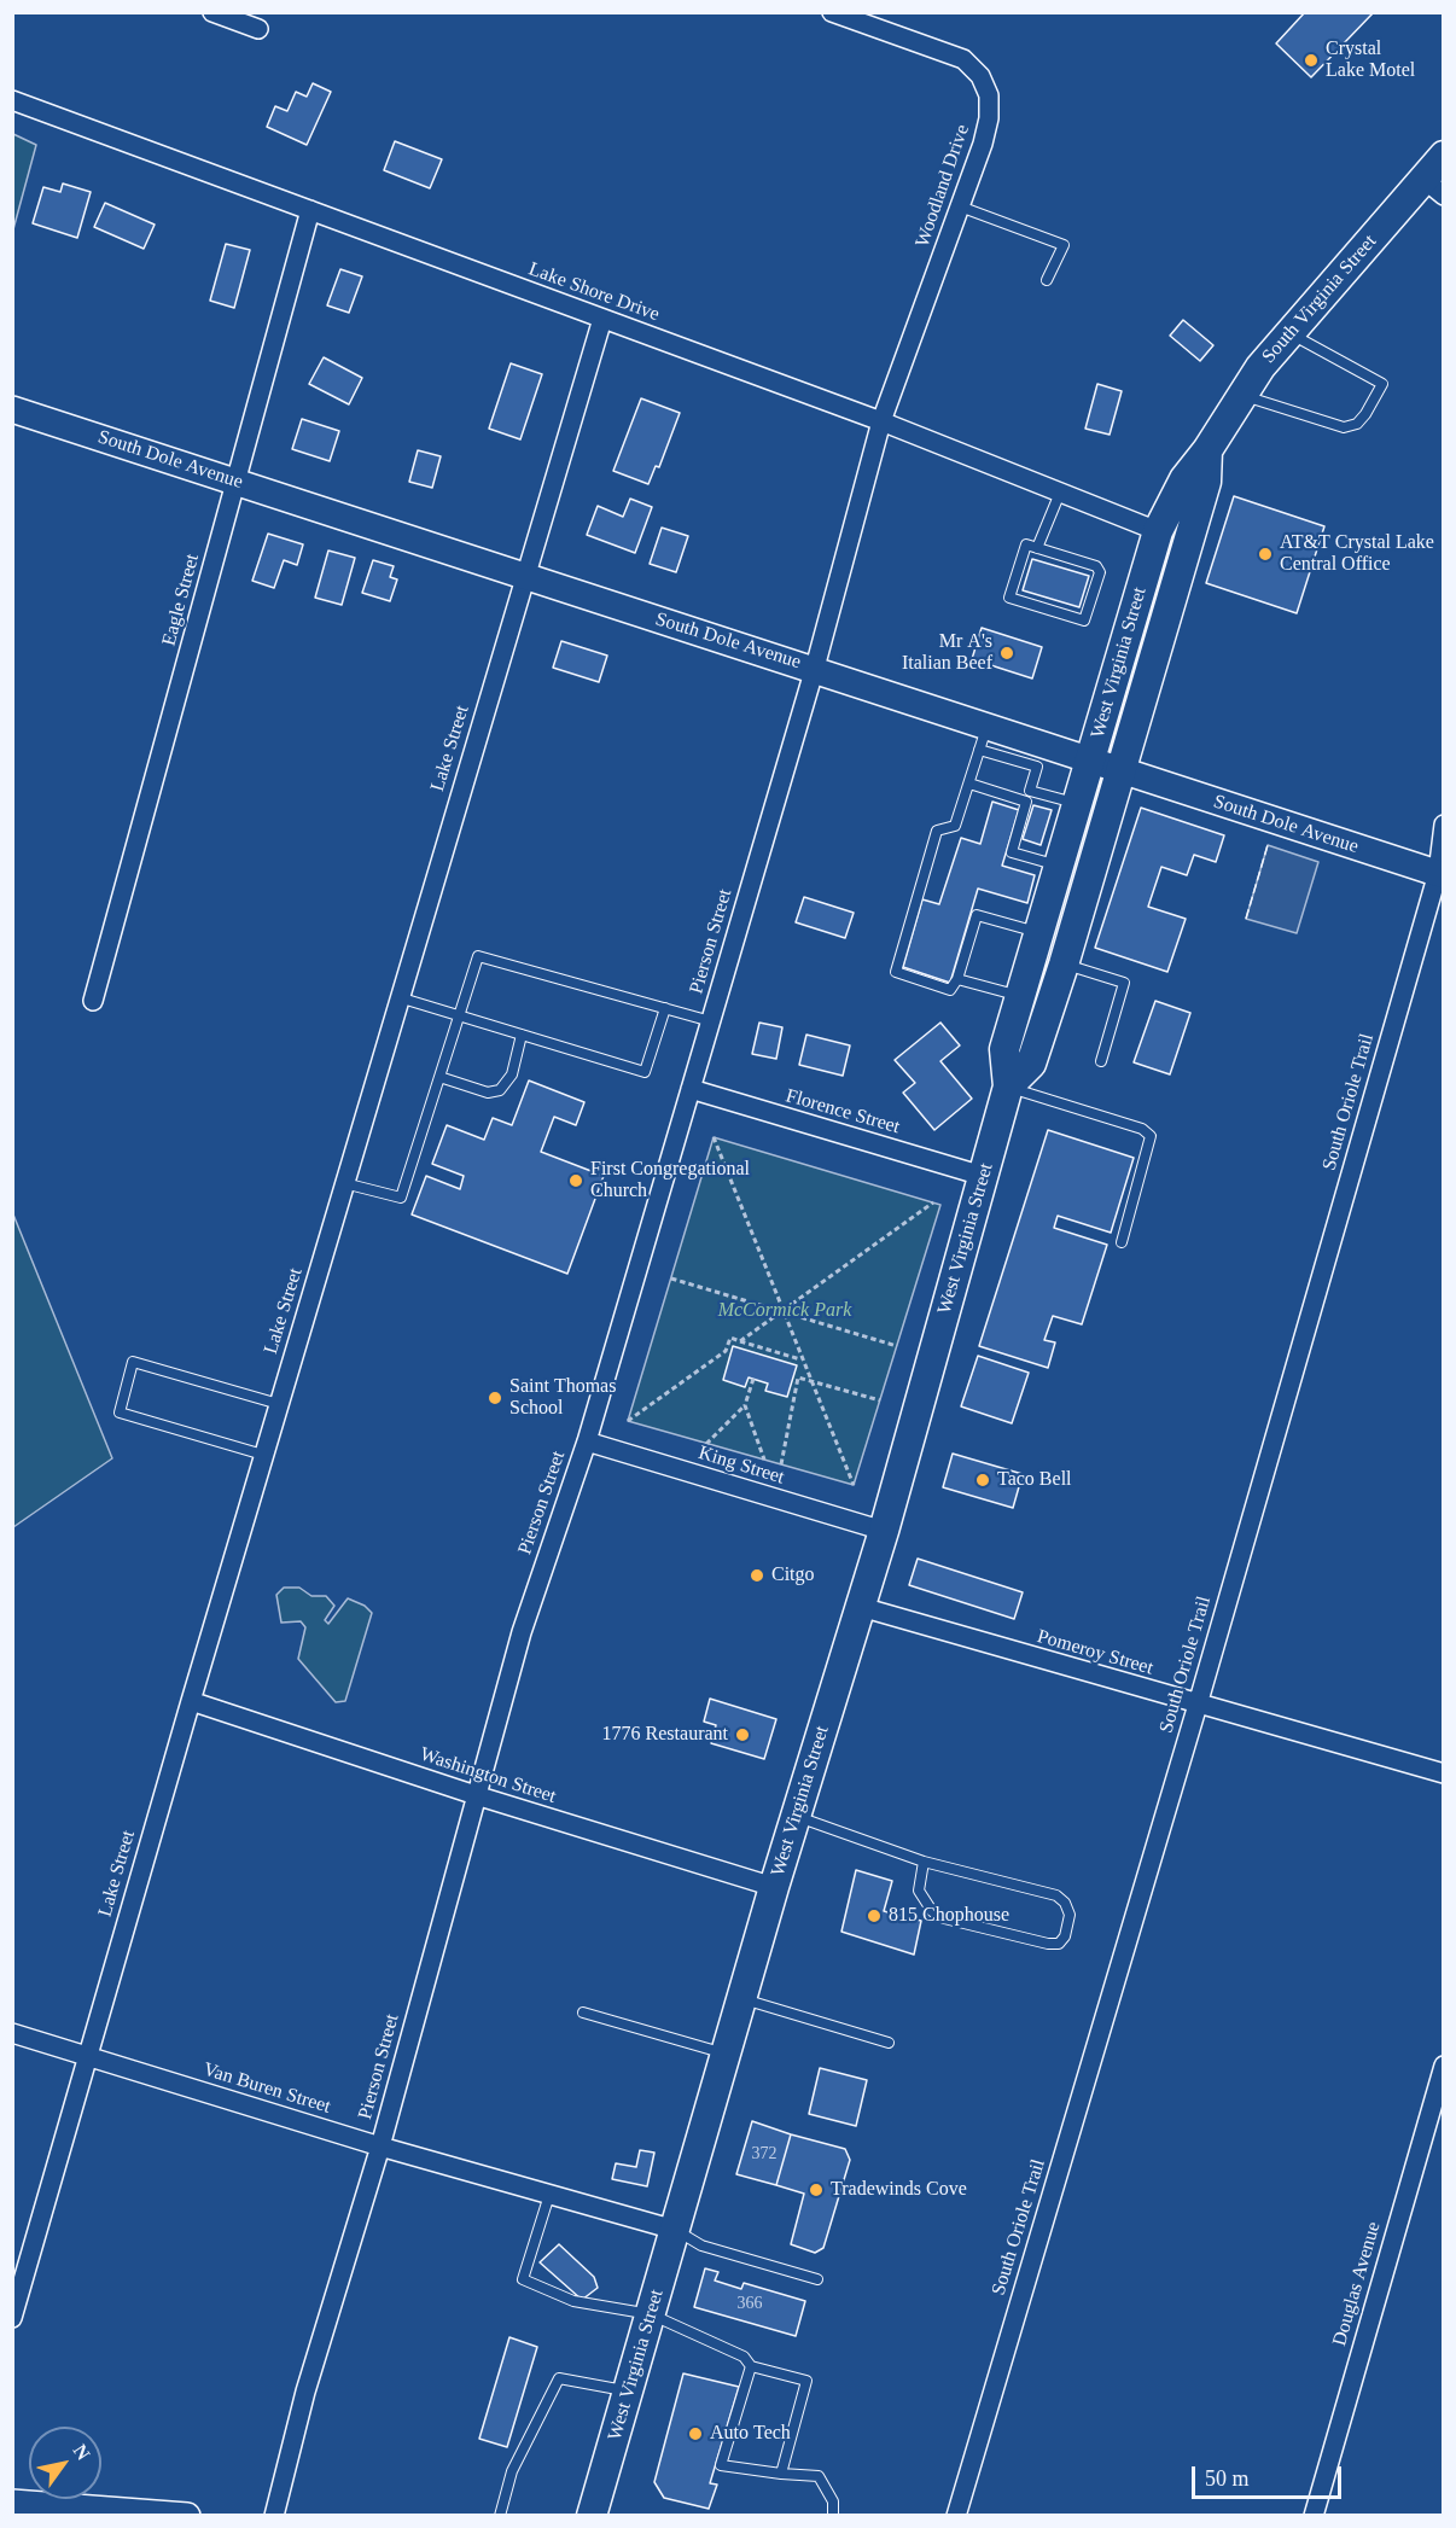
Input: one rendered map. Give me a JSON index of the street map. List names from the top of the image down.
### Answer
{
  "streets": {
    "main road": ["South Virginia Street", "West Virginia Street"],
    "street": [
      "Woodland Drive",
      "Lake Shore Drive",
      "South Dole Avenue",
      "Eagle Street",
      "Lake Street",
      "Pierson Street",
      "South Oriole Trail",
      "Florence Street",
      "King Street",
      "Pomeroy Street",
      "Washington Street",
      "Van Buren Street",
      "Douglas Avenue"
    ]
  },
  "crossings": [
    ["Woodland Drive", "Lake Shore Drive"],
    ["Woodland Drive", "Pierson Street"],
    ["Lake Shore Drive", "South Virginia Street"],
    ["Lake Shore Drive", "Eagle Street"],
    ["Lake Shore Drive", "West Virginia Street"],
    ["Lake Shore Drive", "Lake Street"],
    ["Lake Shore Drive", "Pierson Street"],
    ["South Virginia Street", "West Virginia Street"],
    ["South Dole Avenue", "Eagle Street"],
    ["South Dole Avenue", "West Virginia Street"],
    ["South Dole Avenue", "Lake Street"],
    ["South Dole Avenue", "Pierson Street"],
    ["South Dole Avenue", "South Oriole Trail"],
    ["West Virginia Street", "Florence Street"],
    ["West Virginia Street", "King Street"],
    ["West Virginia Street", "Pomeroy Street"],
    ["West Virginia Street", "Washington Street"],
    ["West Virginia Street", "Van Buren Street"],
    ["Lake Street", "Washington Street"],
    ["Lake Street", "Van Buren Street"],
    ["Pierson Street", "Florence Street"],
    ["Pierson Street", "King Street"],
    ["Pierson Street", "Washington Street"],
    ["Pierson Street", "Van Buren Street"],
    ["South Oriole Trail", "Pomeroy Street"]
  ],
  "parks": ["McCormick Park"],
  "places": [
    "Crystal Lake Motel",
    "AT&T Crystal Lake Central Office",
    "Mr A's Italian Beef",
    "First Congregational Church",
    "Saint Thomas School",
    "Taco Bell",
    "Citgo",
    "1776 Restaurant",
    "815 Chophouse",
    "Tradewinds Cove",
    "Auto Tech"
  ],
  "house_numbers": ["372", "366"],
  "scale_bar": "50 m",
  "north": "top right"
}
